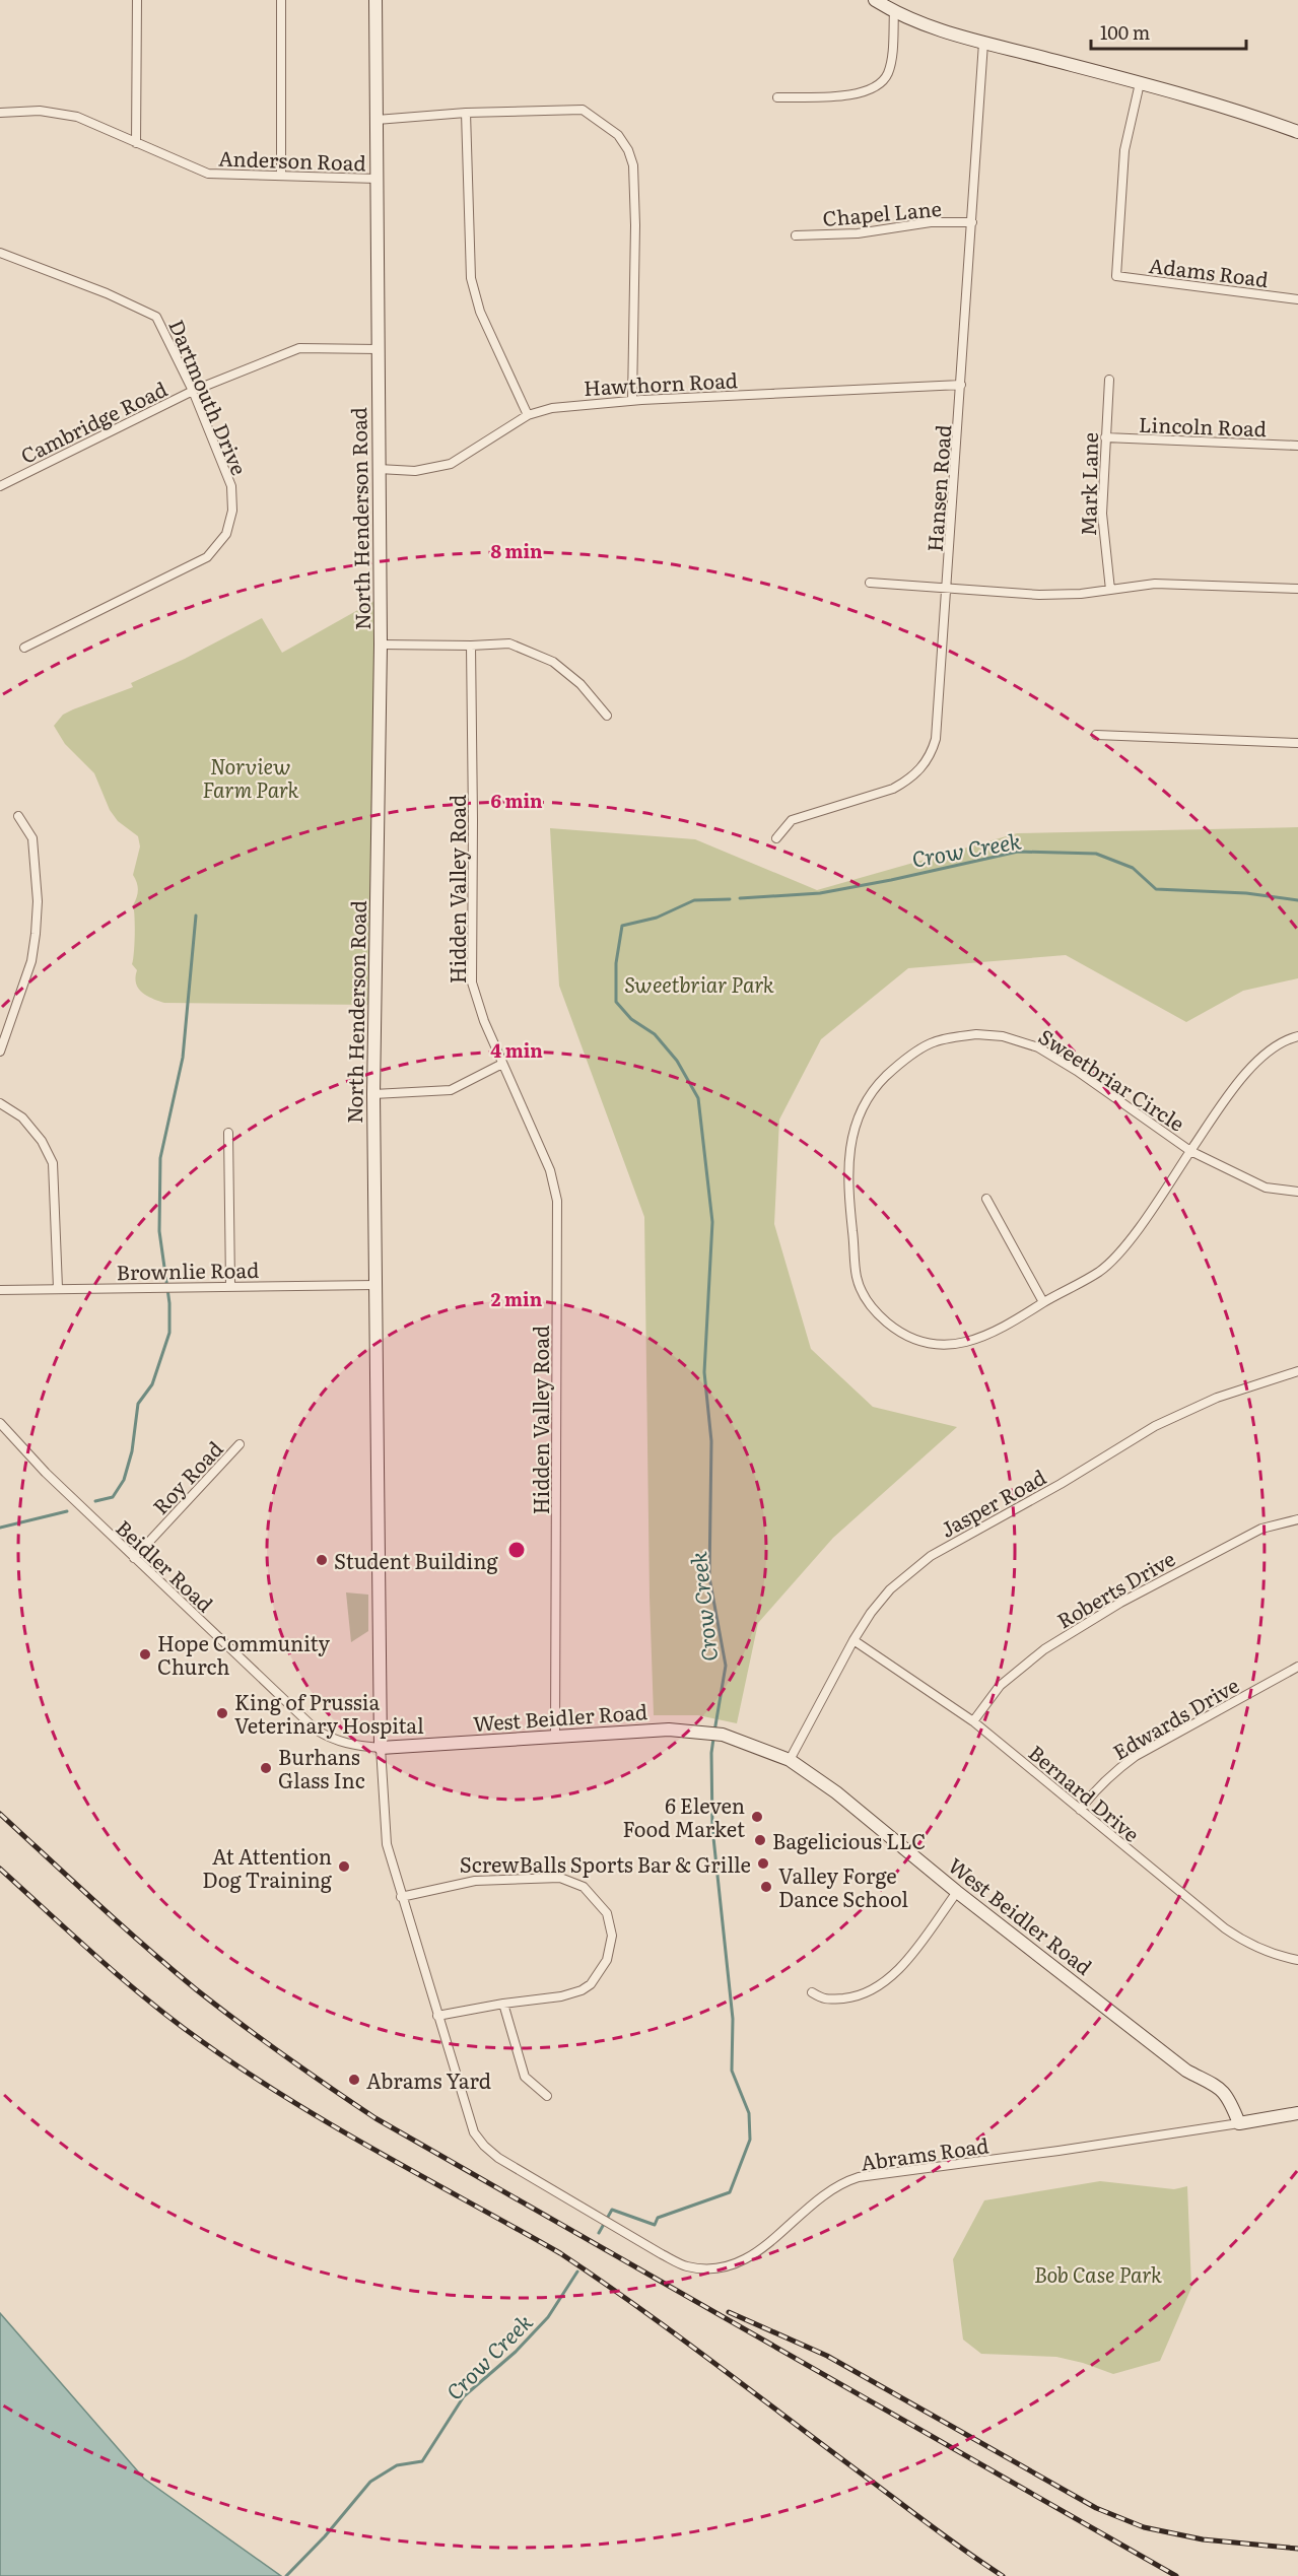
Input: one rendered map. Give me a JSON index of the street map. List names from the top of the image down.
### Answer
{
  "streets": {
    "street": [
      "Anderson Road",
      "Chapel Lane",
      "Adams Road",
      "Hawthorn Road",
      "Dartmouth Drive",
      "Cambridge Road",
      "Lincoln Road",
      "Mark Lane",
      "Hansen Road",
      "North Henderson Road",
      "Hidden Valley Road",
      "Sweetbriar Circle",
      "Brownlie Road",
      "Roy Road",
      "Jasper Road",
      "Beidler Road",
      "Roberts Drive",
      "West Beidler Road",
      "Edwards Drive",
      "Bernard Drive",
      "Abrams Road"
    ]
  },
  "crossings": [
    ["Anderson Road", "North Henderson Road"],
    ["Chapel Lane", "Hansen Road"],
    ["Hawthorn Road", "Hansen Road"],
    ["Hawthorn Road", "North Henderson Road"],
    ["Dartmouth Drive", "Cambridge Road"],
    ["Cambridge Road", "North Henderson Road"],
    ["Lincoln Road", "Mark Lane"],
    ["North Henderson Road", "Brownlie Road"],
    ["North Henderson Road", "Beidler Road"],
    ["North Henderson Road", "West Beidler Road"],
    ["North Henderson Road", "Abrams Road"],
    ["Hidden Valley Road", "West Beidler Road"],
    ["Roy Road", "Beidler Road"],
    ["Jasper Road", "West Beidler Road"],
    ["Jasper Road", "Bernard Drive"],
    ["Beidler Road", "West Beidler Road"],
    ["Roberts Drive", "Bernard Drive"],
    ["West Beidler Road", "Abrams Road"],
    ["Edwards Drive", "Bernard Drive"]
  ],
  "water": ["Crow Creek"],
  "parks": ["Norview Farm Park", "Sweetbriar Park", "Bob Case Park"],
  "places": [
    "Student Building",
    "Hope Community Church",
    "King of Prussia Veterinary Hospital",
    "Burhans Glass Inc",
    "6 Eleven Food Market",
    "Bagelicious LLC",
    "ScrewBalls Sports Bar & Grille",
    "At Attention Dog Training",
    "Valley Forge Dance School",
    "Abrams Yard"
  ],
  "scale_bar": "100 m",
  "rings": [
    "8 min",
    "6 min",
    "4 min",
    "2 min"
  ]
}
